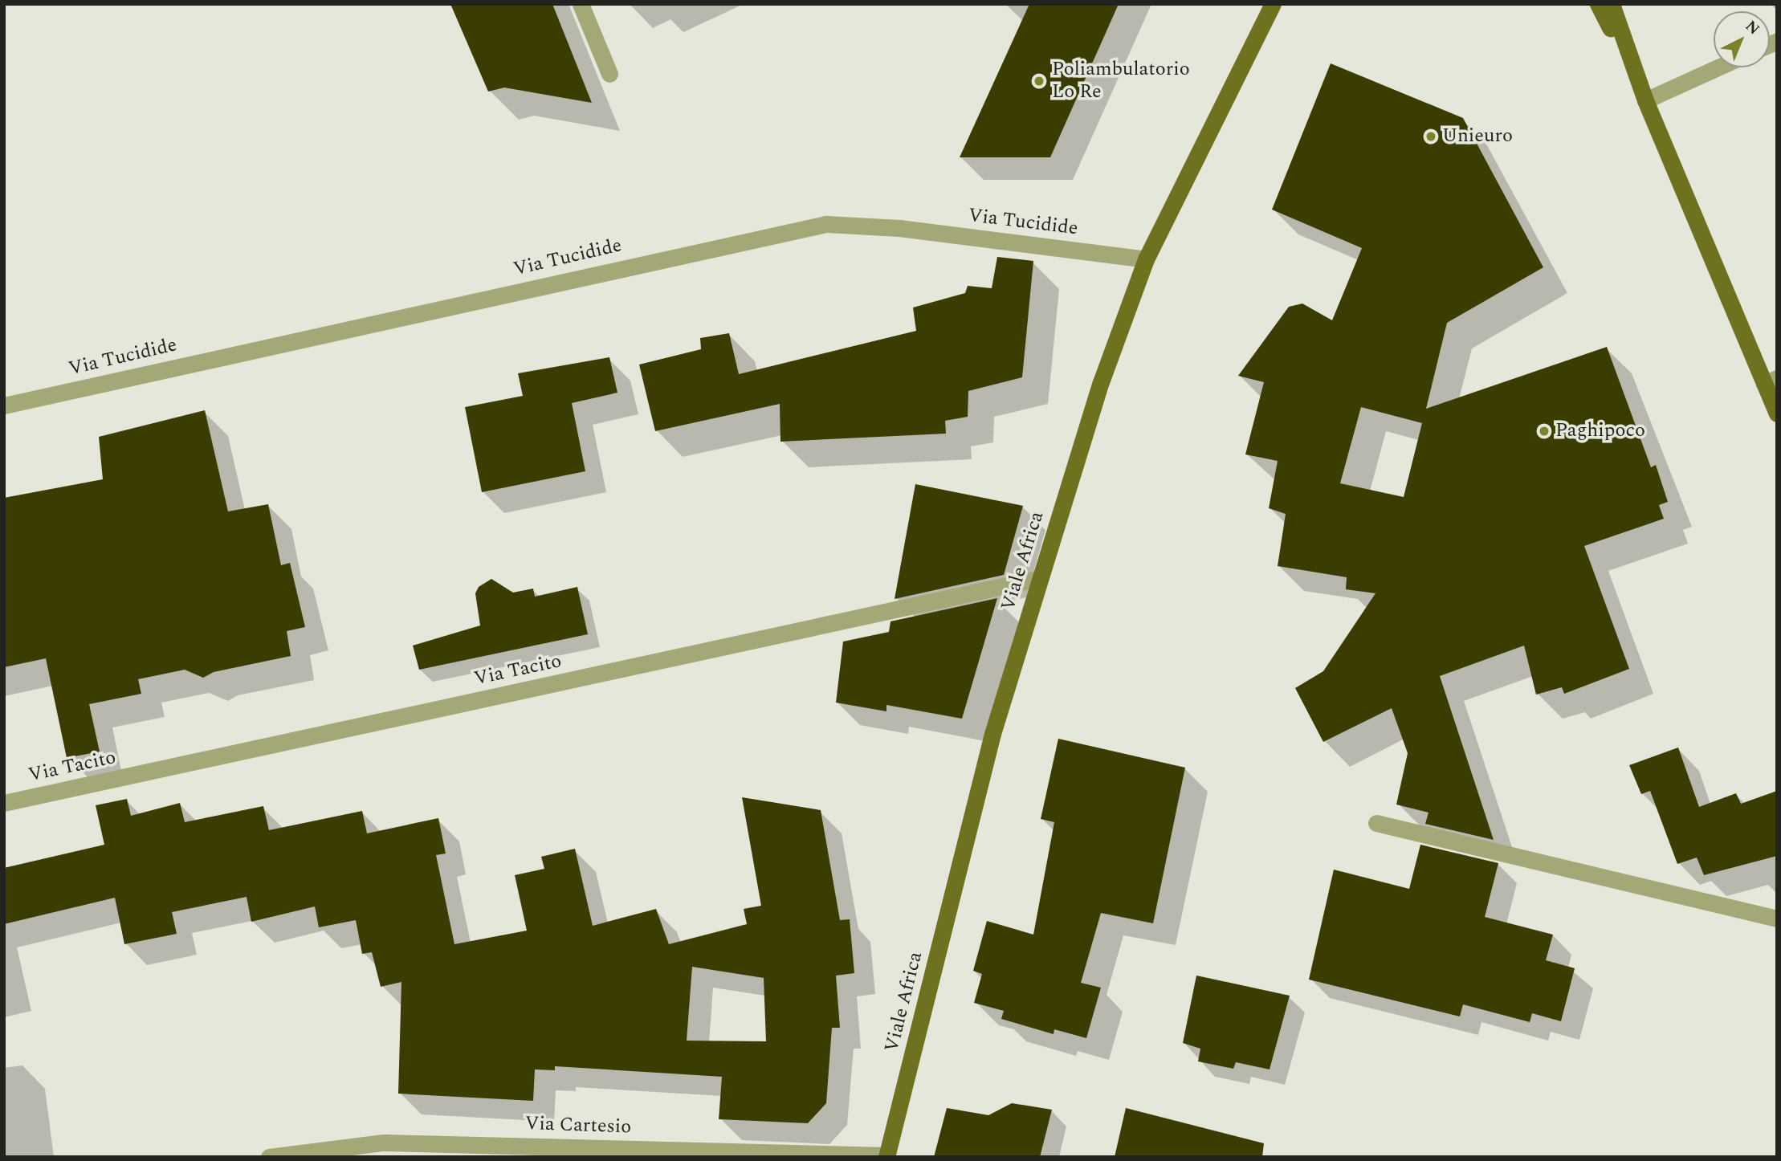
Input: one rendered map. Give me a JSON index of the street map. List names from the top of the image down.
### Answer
{
  "streets": {
    "main road": ["Viale Africa"],
    "street": ["Via Tucidide", "Via Tacito", "Via Cartesio"]
  },
  "crossings": [
    ["Via Tucidide", "Viale Africa"],
    ["Viale Africa", "Via Tacito"],
    ["Viale Africa", "Via Cartesio"]
  ],
  "places": ["Poliambulatorio Lo Re", "Unieuro", "Paghipoco"],
  "north": "top right"
}
